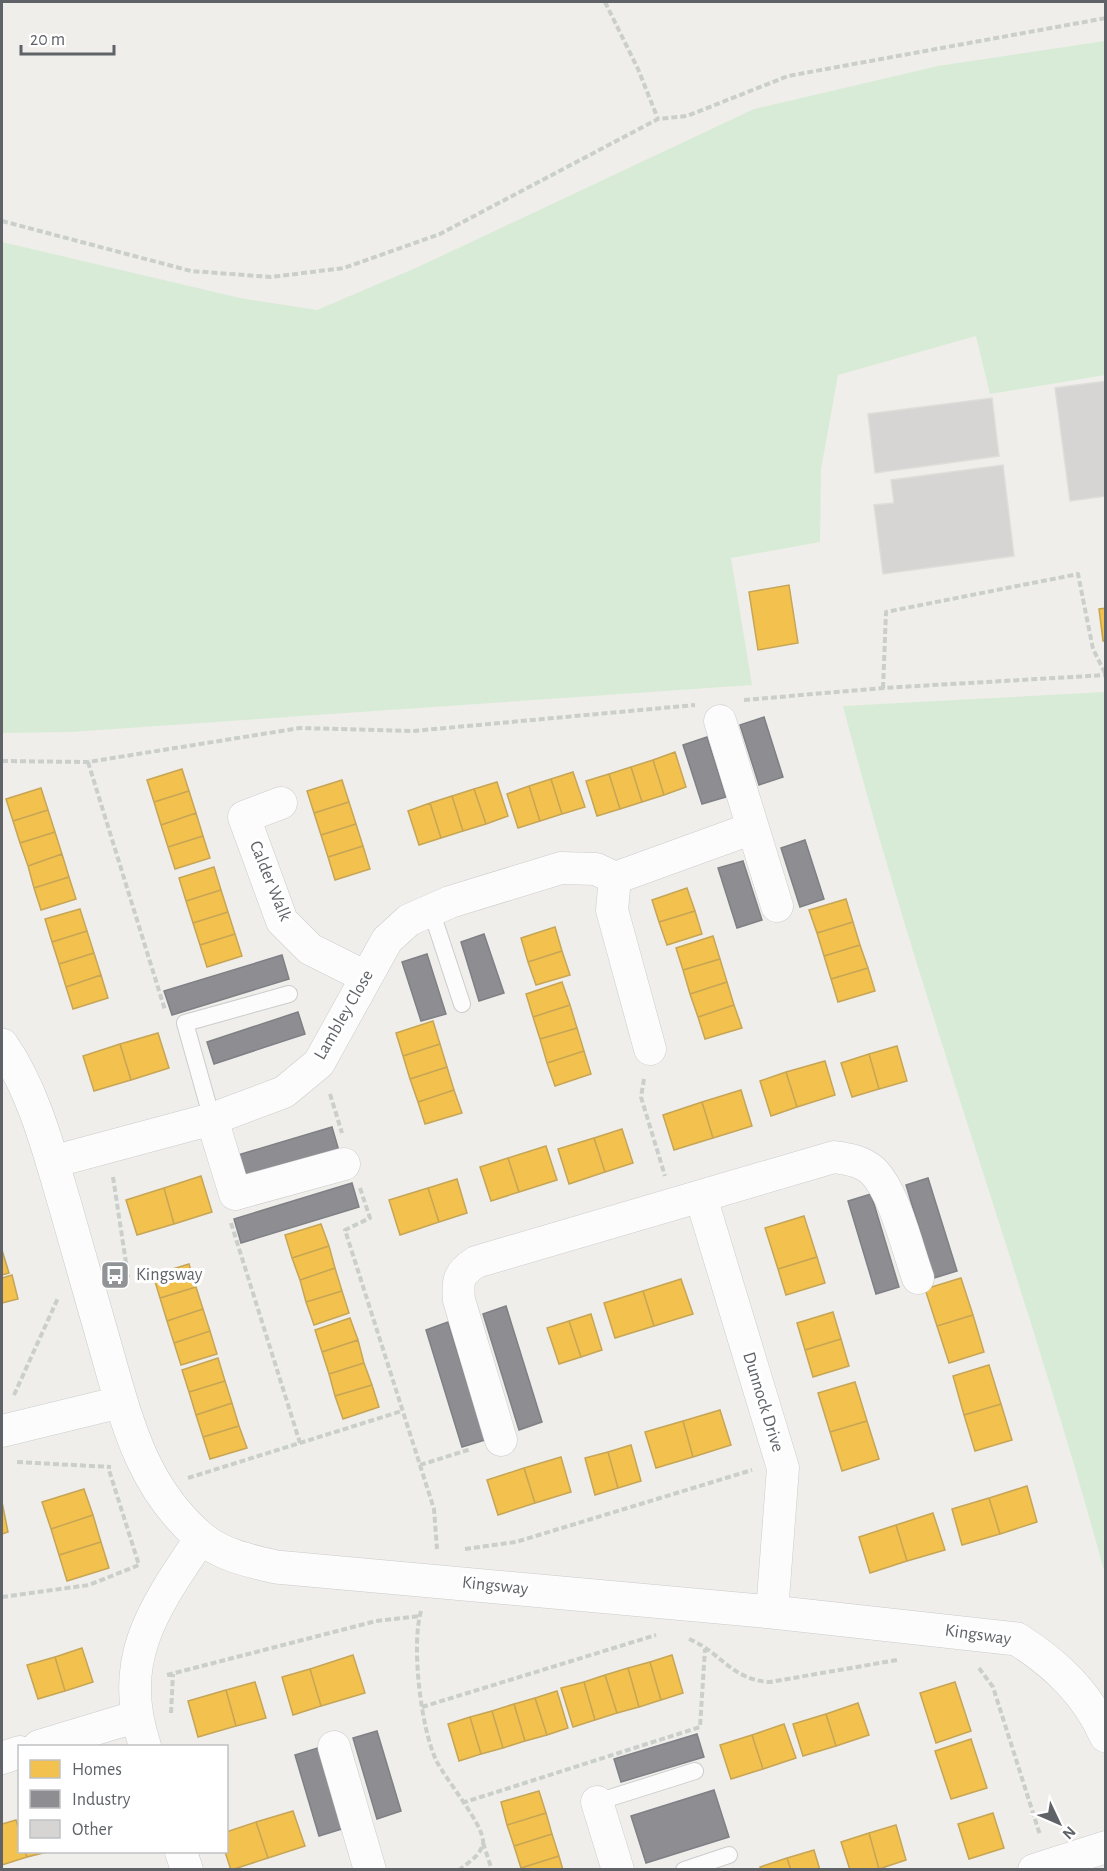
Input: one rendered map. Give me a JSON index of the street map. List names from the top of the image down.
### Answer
{
  "streets": {
    "street": [
      "Calder Walk",
      "Lambley Close",
      "Dunnock Drive",
      "Kingsway"
    ]
  },
  "crossings": [
    ["Calder Walk", "Lambley Close"],
    ["Lambley Close", "Kingsway"],
    ["Dunnock Drive", "Kingsway"]
  ],
  "places": {
    "bus stop": ["Kingsway"]
  },
  "legend": ["Homes", "Industry", "Other"],
  "scale_bar": "20 m",
  "north": "bottom right"
}
